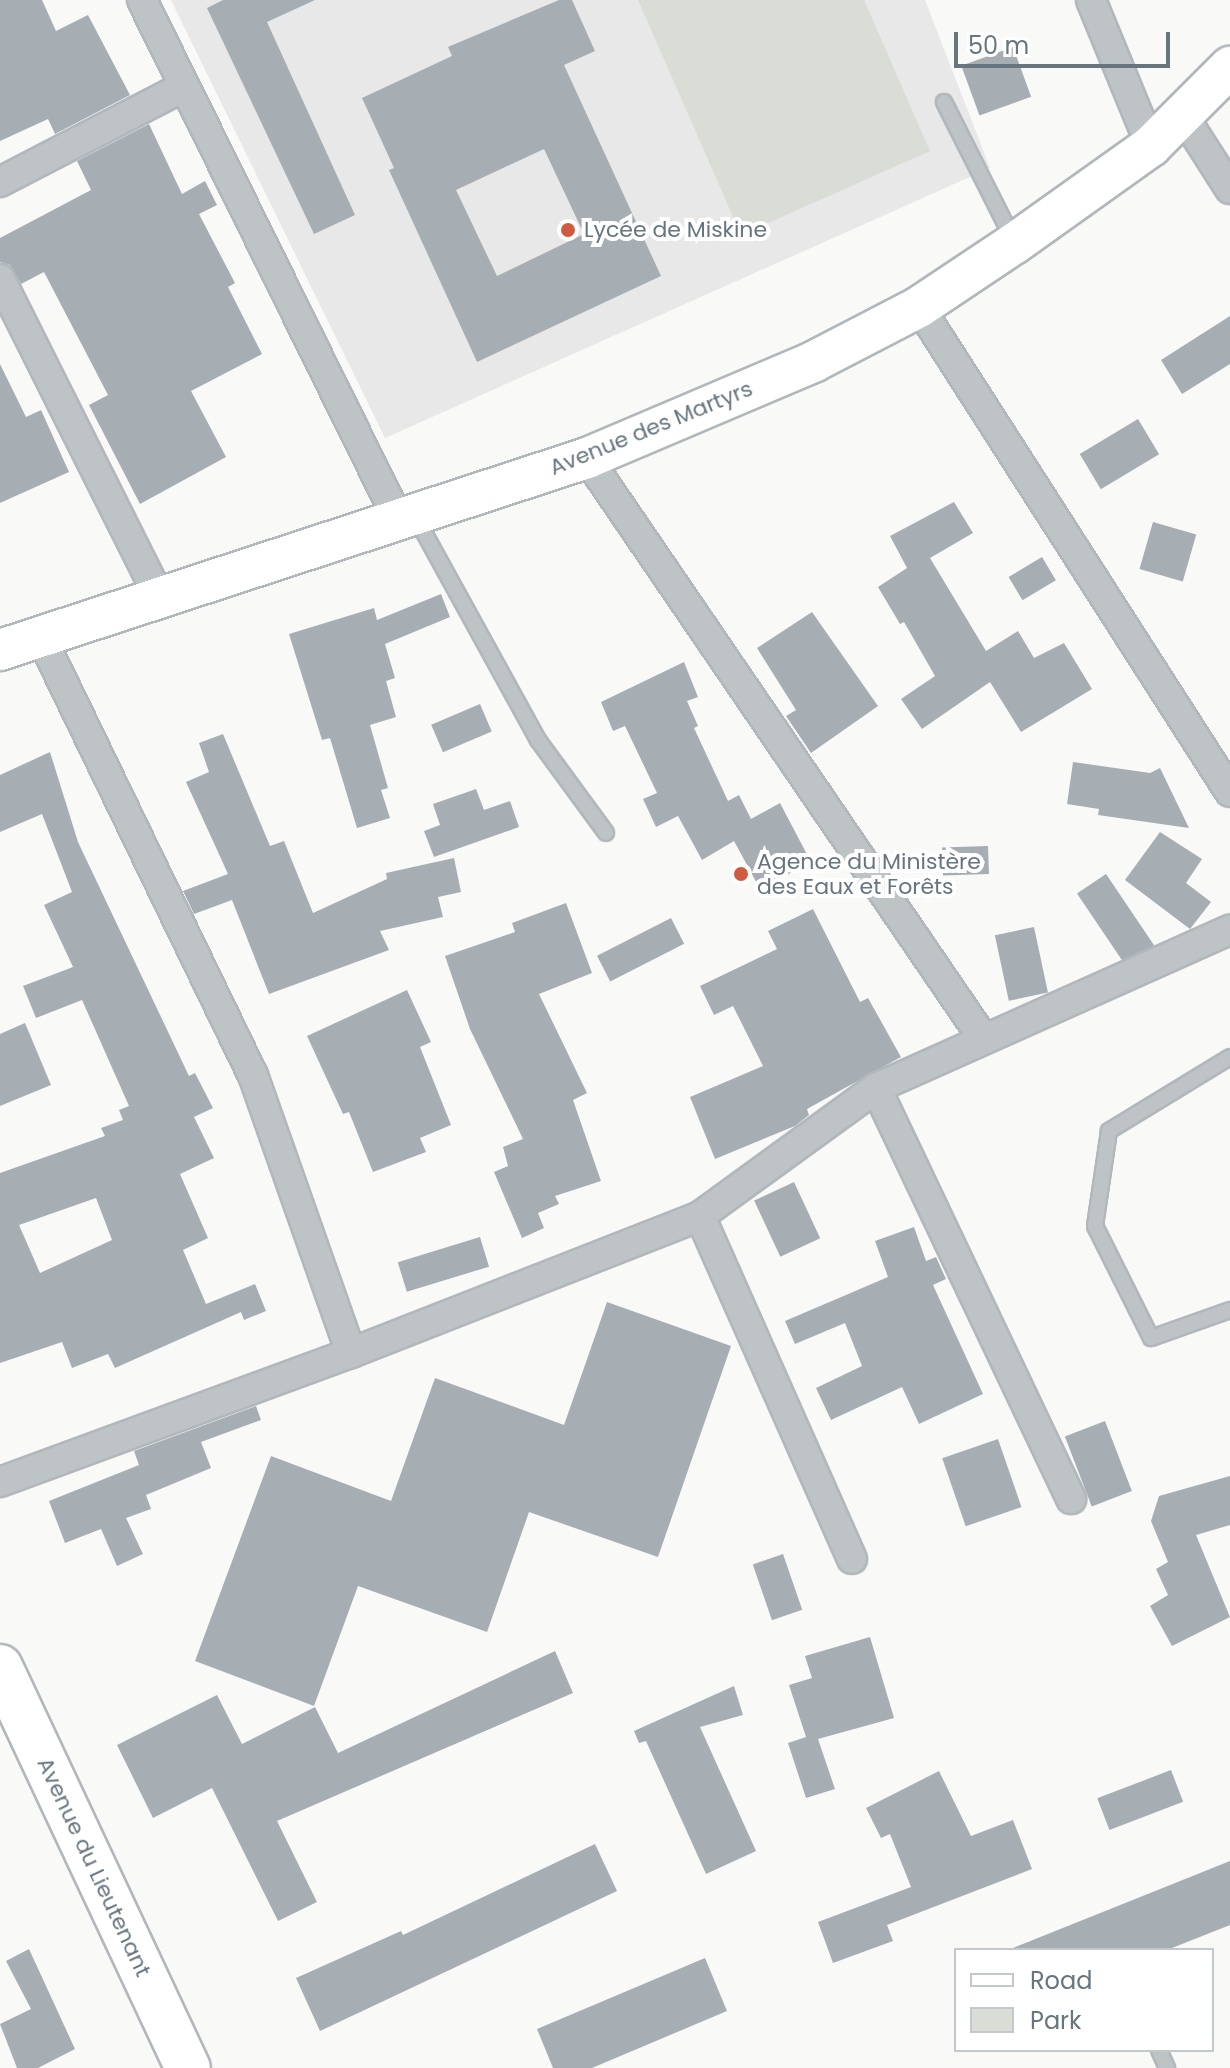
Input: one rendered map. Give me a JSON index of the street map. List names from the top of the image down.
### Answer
{
  "streets": {
    "main road": ["Avenue des Martyrs", "Avenue du Lieutenant"]
  },
  "places": ["Lycée de Miskine", "Agence du Ministère des Eaux et Forêts"],
  "legend": ["Road", "Park"],
  "scale_bar": "50 m"
}
